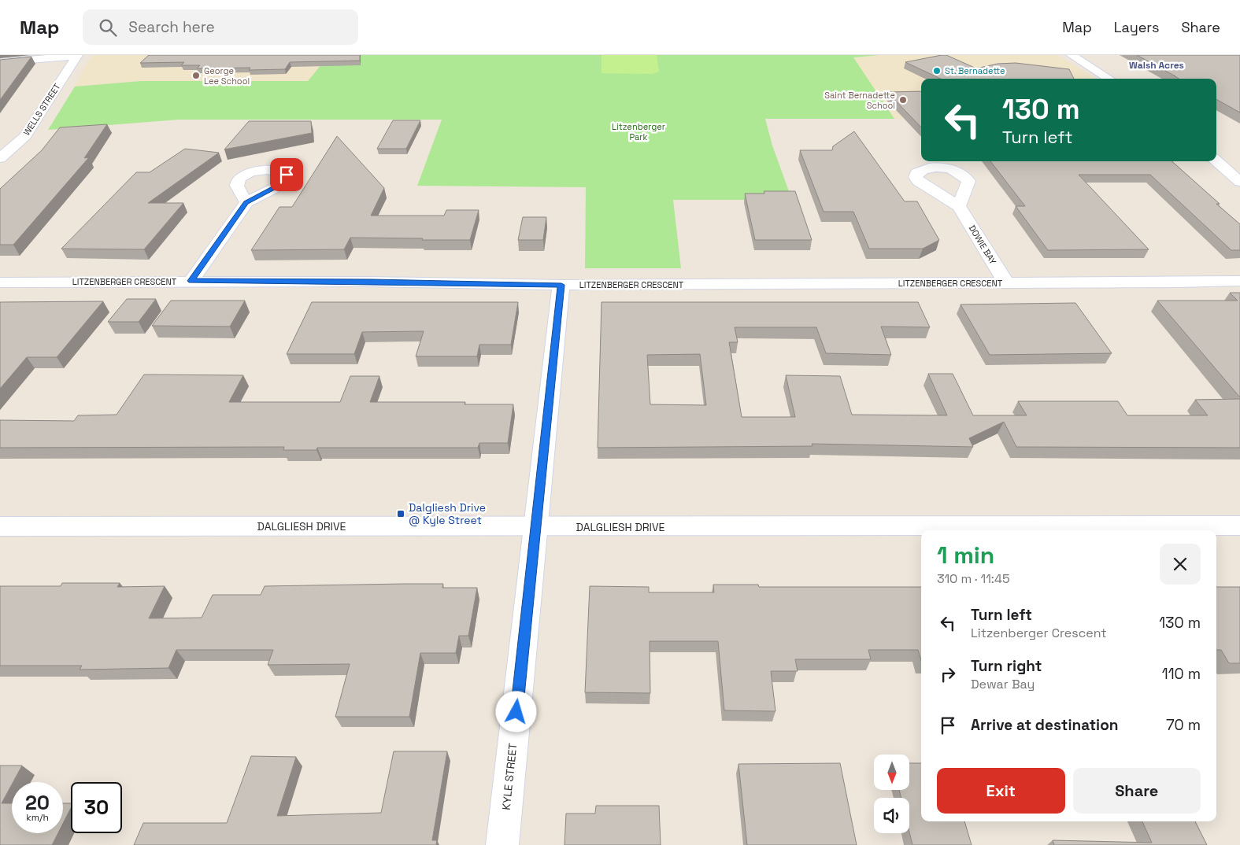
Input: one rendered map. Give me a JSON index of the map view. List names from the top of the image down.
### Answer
{
  "streets": {
    "street": [
      "WELLS STREET",
      "DOWIE BAY",
      "LITZENBERGER CRESCENT",
      "DALGLIESH DRIVE",
      "KYLE STREET"
    ]
  },
  "crossings": [
    ["DOWIE BAY", "LITZENBERGER CRESCENT"],
    ["LITZENBERGER CRESCENT", "KYLE STREET"],
    ["DALGLIESH DRIVE", "KYLE STREET"]
  ],
  "districts": ["Walsh Acres"],
  "parks": ["Litzenberger Park"],
  "places": {
    "other": ["St. Bernadette", "George Lee School", "Saint Bernadette School"],
    "transit": ["Dalgliesh Drive @ Kyle Street"]
  },
  "north": "bottom",
  "page": {
    "header": "Map",
    "search": "Search here",
    "nav": ["Map", "Layers", "Share"],
    "turn": ["130 m", "Turn left"],
    "heading": ["1 min", "310 m · 11:45"],
    "list": [
      {
        "name": "Turn left",
        "note": "Litzenberger Crescent",
        "value": "130 m"
      },
      {
        "name": "Turn right",
        "note": "Dewar Bay",
        "value": "110 m"
      },
      {
        "name": "Arrive at destination",
        "value": "70 m"
      }
    ],
    "buttons": ["Exit", "Share"],
    "speed": "20 km/h",
    "limit": "30"
  }
}
